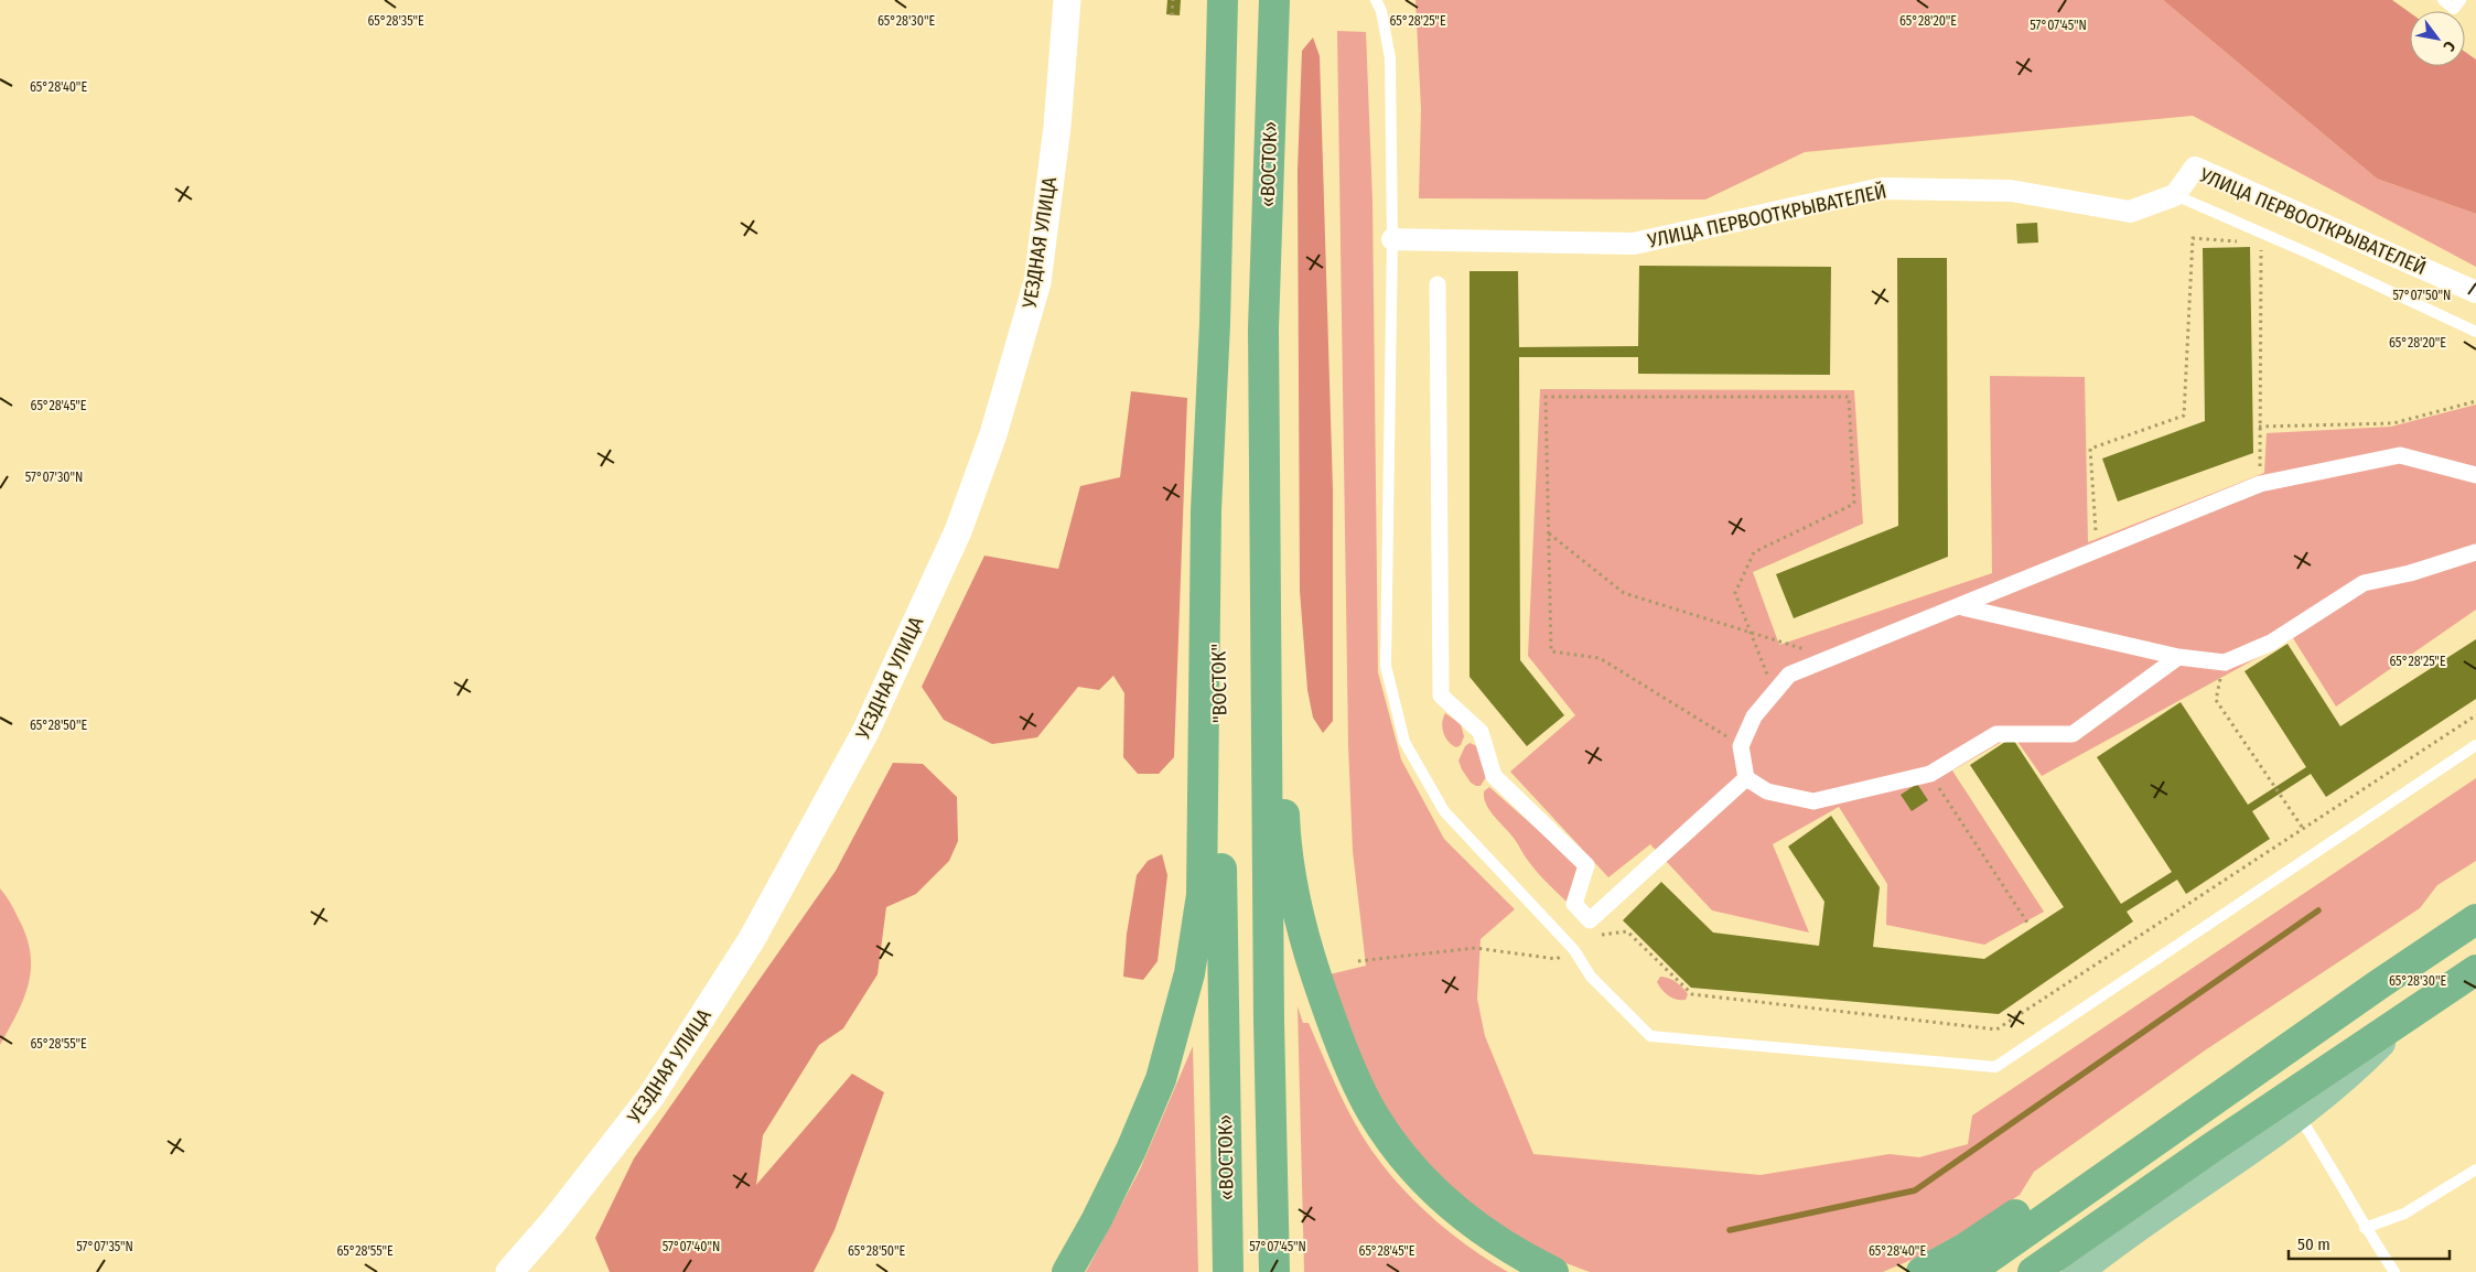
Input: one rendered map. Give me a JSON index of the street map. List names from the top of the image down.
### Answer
{
  "streets": {
    "highway": ["«ВОСТОК»", "\"ВОСТОК\""],
    "street": ["УЛИЦА ПЕРВООТКРЫВАТЕЛЕЙ", "УЕЗДНАЯ УЛИЦА"]
  },
  "crossings": [
    ["«ВОСТОК»", "\"ВОСТОК\""]
  ],
  "scale_bar": "50 m",
  "north": "bottom right",
  "coordinates": [
    "65°28'20\"E",
    "65°28'35\"E",
    "65°28'30\"E",
    "65°28'25\"E",
    "57°07'45\"N",
    "65°28'40\"E",
    "57°07'50\"N",
    "65°28'45\"E",
    "57°07'30\"N",
    "65°28'50\"E",
    "65°28'55\"E",
    "57°07'35\"N",
    "57°07'40\"N"
  ]
}
